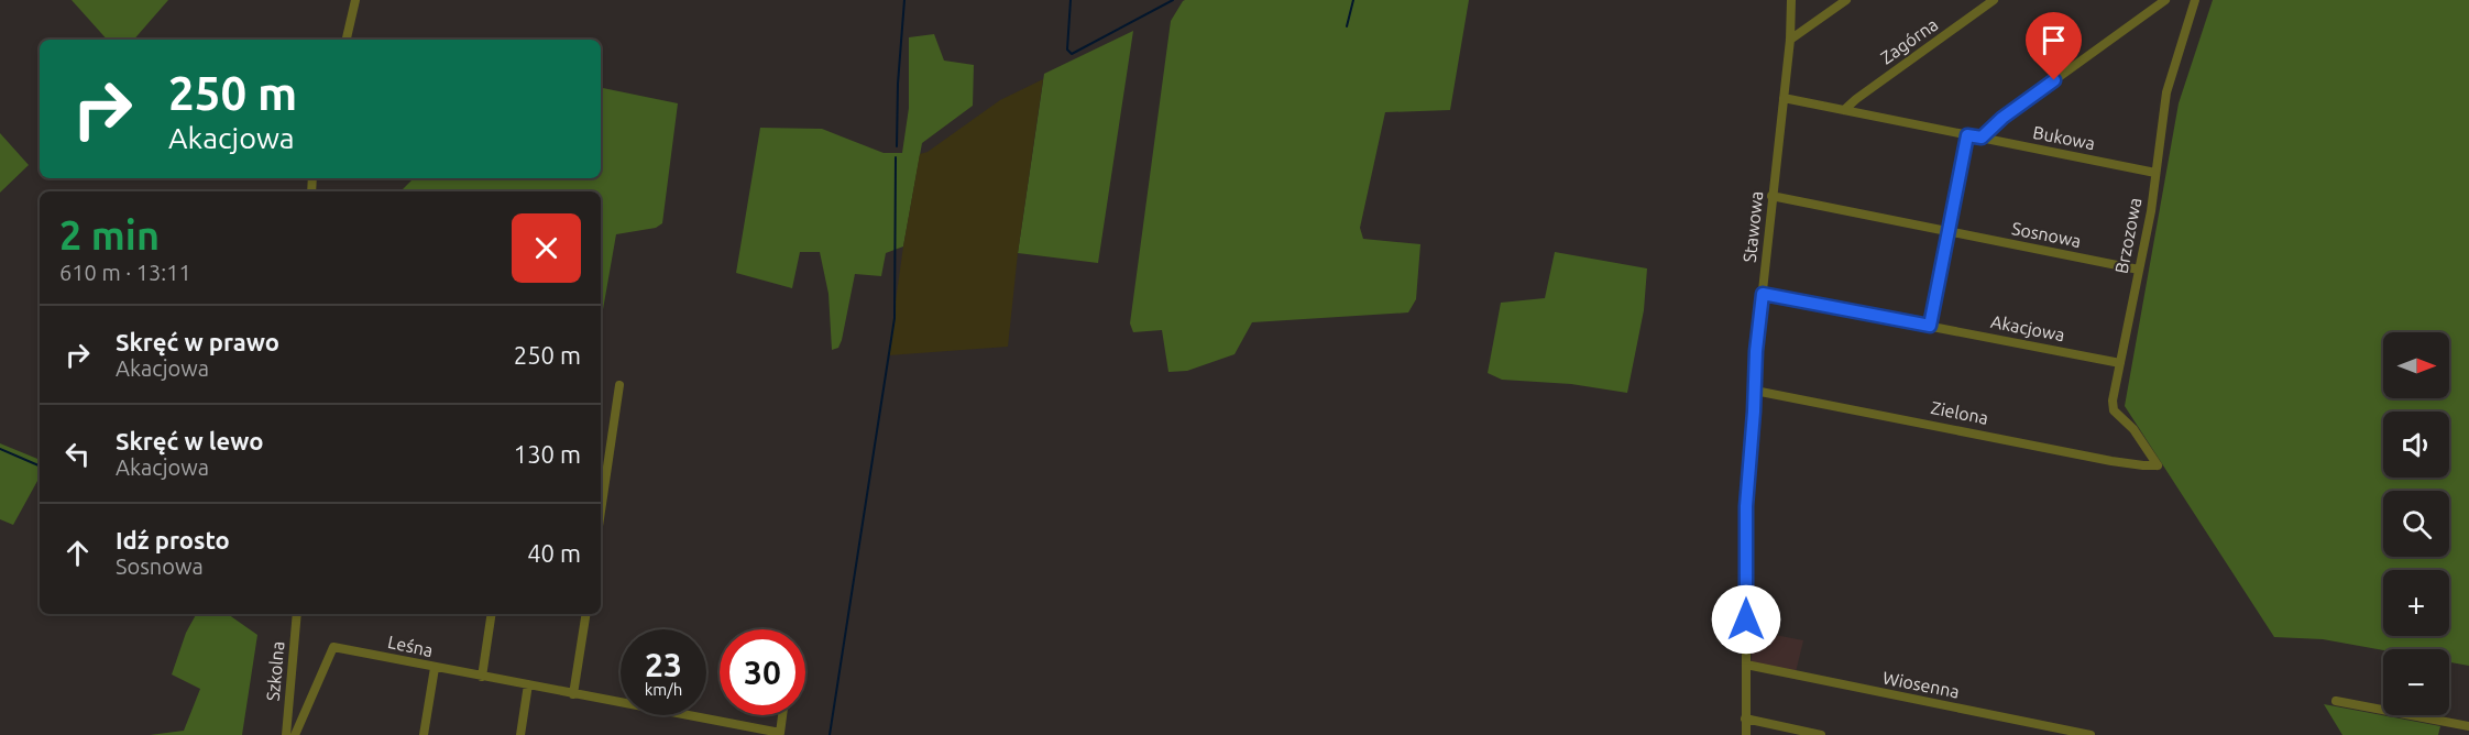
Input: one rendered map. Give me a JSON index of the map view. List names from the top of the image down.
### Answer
{
  "streets": {
    "street": [
      "Zagórna",
      "Bukowa",
      "Stawowa",
      "Sosnowa",
      "Brzozowa",
      "Akacjowa",
      "Zielona",
      "Leśna",
      "Szkolna",
      "Wiosenna"
    ]
  },
  "crossings": [
    ["Zagórna", "Bukowa"],
    ["Bukowa", "Stawowa"],
    ["Bukowa", "Brzozowa"],
    ["Stawowa", "Sosnowa"],
    ["Stawowa", "Akacjowa"],
    ["Stawowa", "Zielona"],
    ["Stawowa", "Wiosenna"],
    ["Sosnowa", "Brzozowa"],
    ["Brzozowa", "Akacjowa"],
    ["Brzozowa", "Zielona"]
  ],
  "north": "right",
  "page": {
    "turn": ["250 m", "Akacjowa"],
    "heading": ["2 min", "610 m · 13:11"],
    "list": [
      {
        "name": "Skręć w prawo",
        "note": "Akacjowa",
        "value": "250 m"
      },
      {
        "name": "Skręć w lewo",
        "note": "Akacjowa",
        "value": "130 m"
      },
      {
        "name": "Idź prosto",
        "note": "Sosnowa",
        "value": "40 m"
      }
    ],
    "map_buttons": ["+", "−"],
    "speed": "23 km/h",
    "limit": "30"
  }
}
